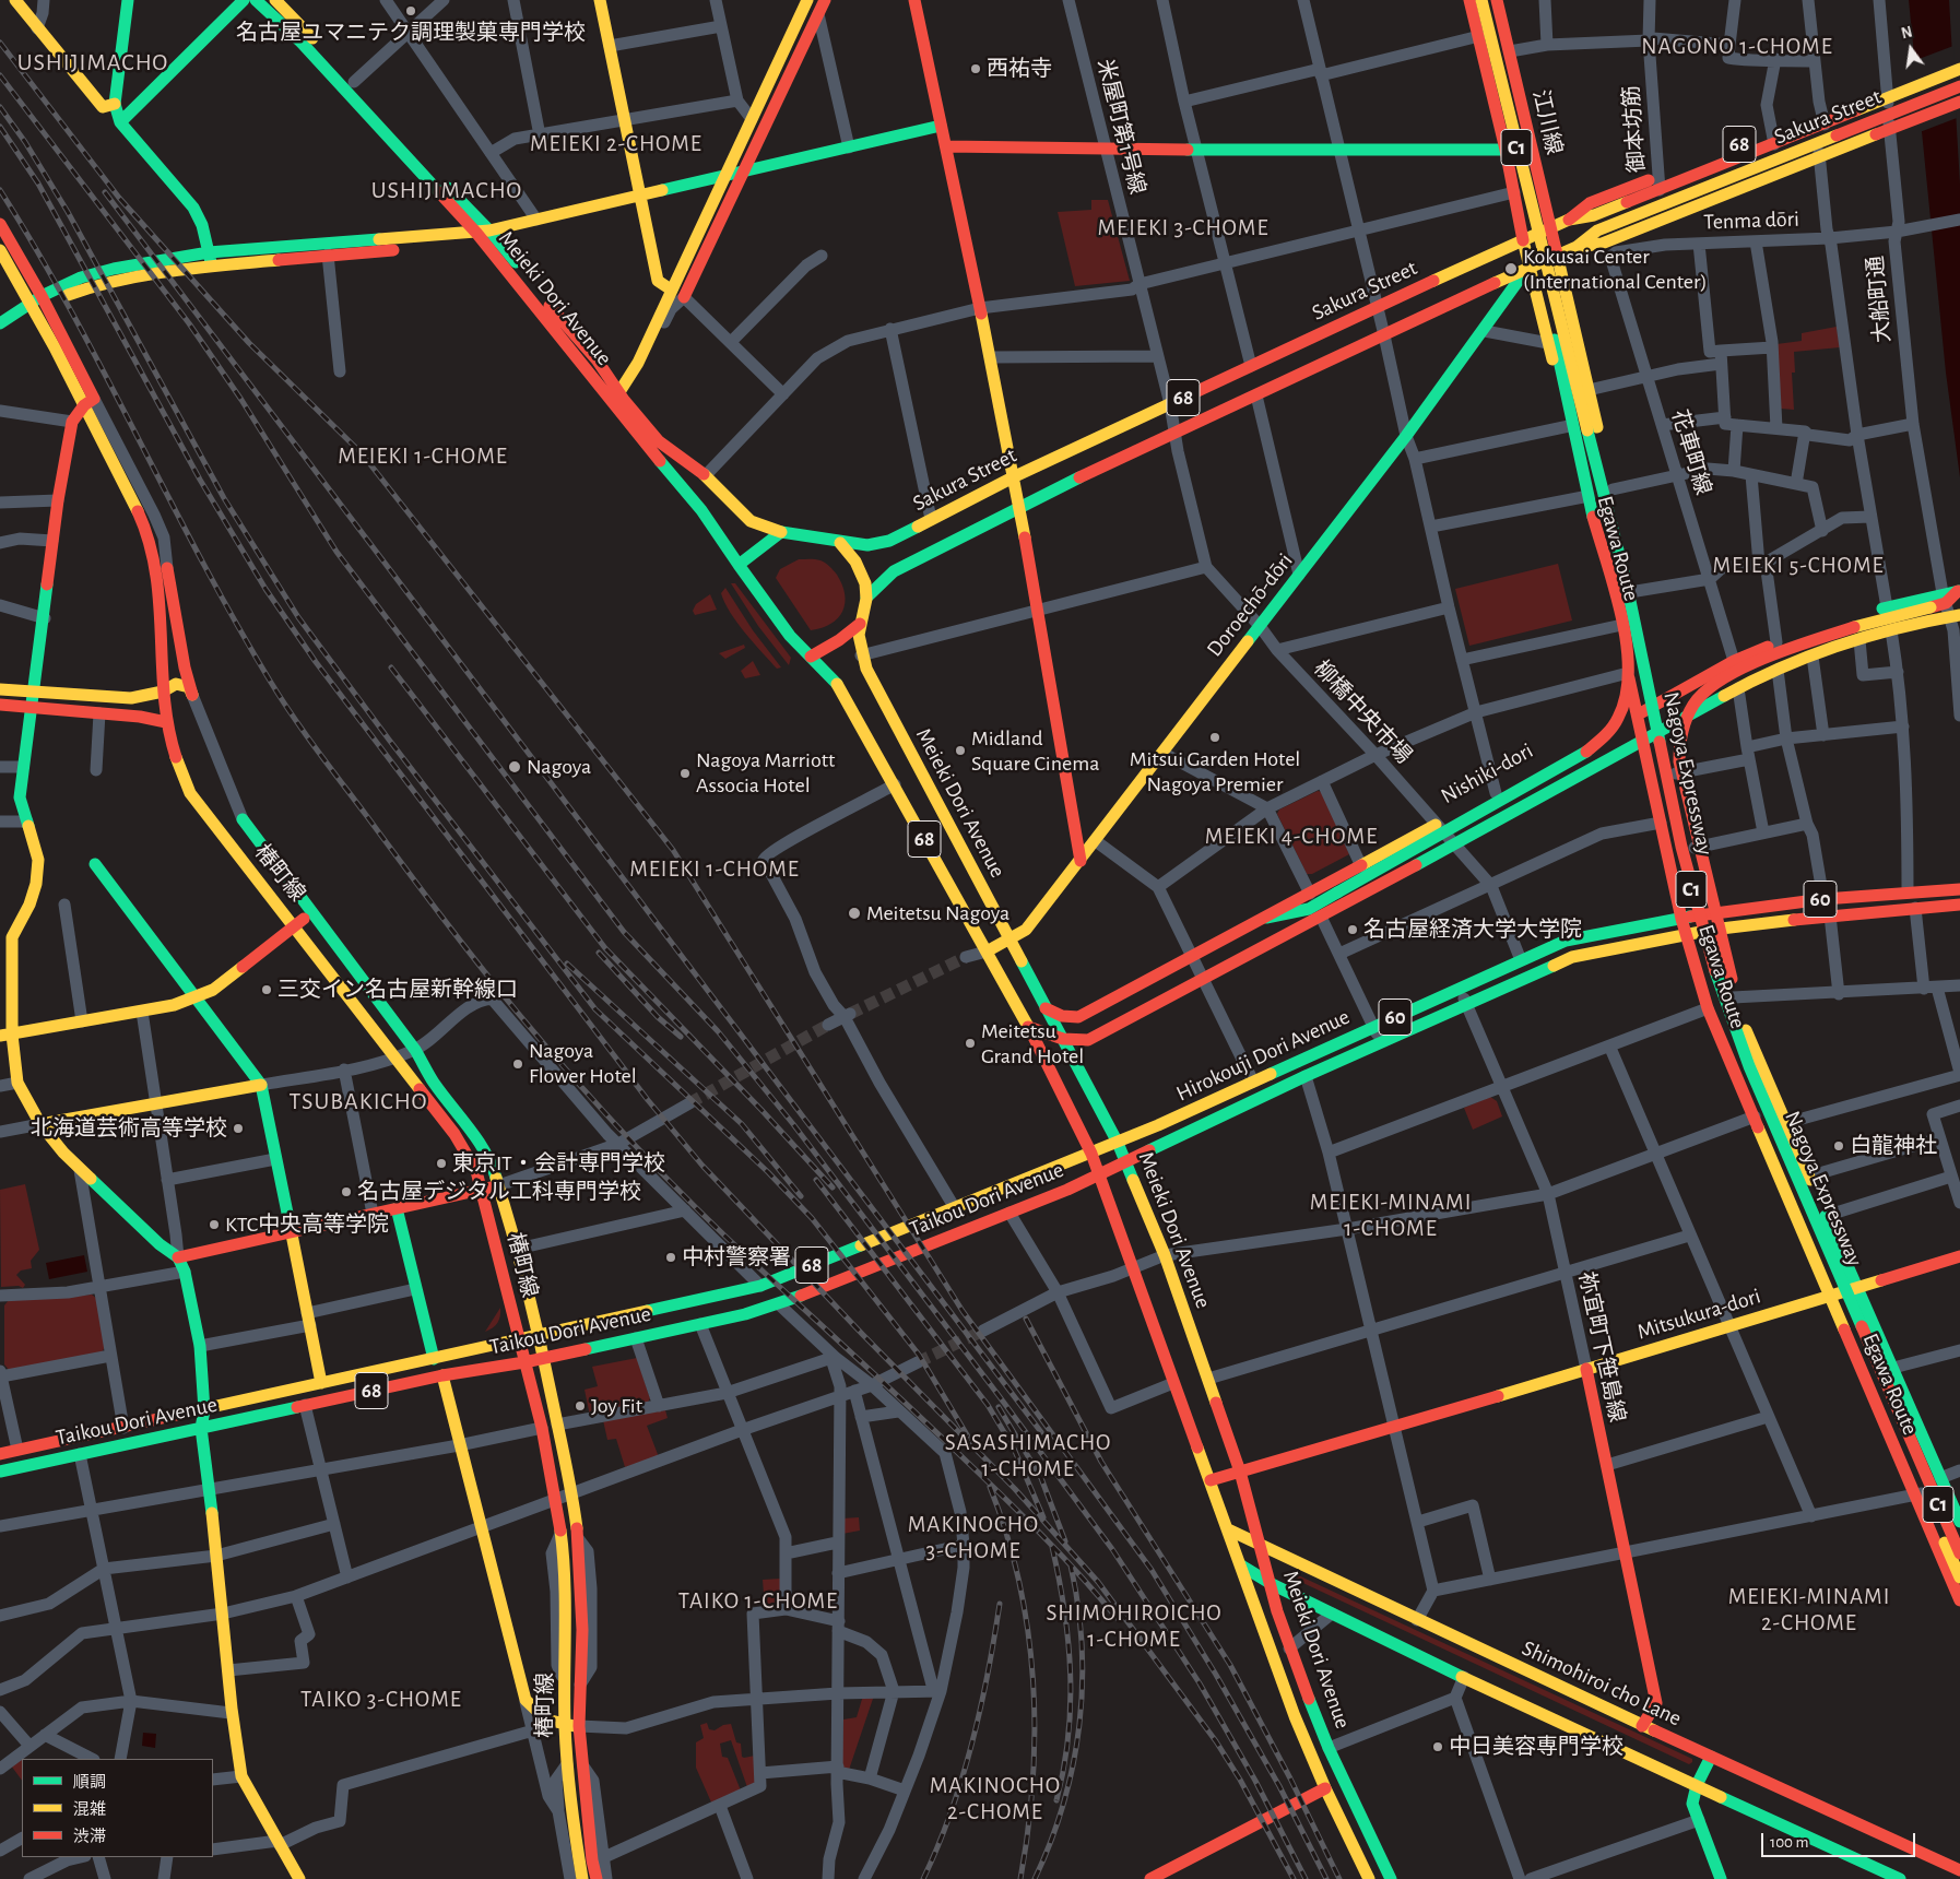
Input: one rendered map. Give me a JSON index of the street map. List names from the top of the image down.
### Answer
{
  "streets": {
    "main road": [
      "Sakura Street",
      "江川線",
      "68",
      "C1",
      "Meieki Dori Avenue",
      "Egawa Route",
      "Doroechō-dōri",
      "Nishiki-dori",
      "Nagoya Expressway",
      "椿町線",
      "60",
      "Hirokouji Dori Avenue",
      "Taikou Dori Avenue",
      "Mitsukura-dori",
      "祢宜町下笹島線",
      "Shimohiroi cho Lane"
    ],
    "street": [
      "米屋町第1号線",
      "御本坊筋",
      "Tenma dōri",
      "大船町通",
      "花車町線",
      "柳橋中央市場"
    ]
  },
  "crossings": [
    ["Sakura Street", "江川線"],
    ["Sakura Street", "米屋町第1号線"],
    ["Sakura Street", "御本坊筋"],
    ["Sakura Street", "68"],
    ["Sakura Street", "Meieki Dori Avenue"],
    ["Sakura Street", "大船町通"],
    ["Sakura Street", "Egawa Route"],
    ["江川線", "68"],
    ["江川線", "Egawa Route"],
    ["米屋町第1号線", "68"],
    ["米屋町第1号線", "Doroechō-dōri"],
    ["米屋町第1号線", "柳橋中央市場"],
    ["御本坊筋", "68"],
    ["68", "Meieki Dori Avenue"],
    ["68", "大船町通"],
    ["68", "Egawa Route"],
    ["68", "Doroechō-dōri"],
    ["Tenma dōri", "大船町通"],
    ["Tenma dōri", "花車町線"],
    ["Meieki Dori Avenue", "Doroechō-dōri"],
    ["Meieki Dori Avenue", "Nishiki-dori"],
    ["Meieki Dori Avenue", "Hirokouji Dori Avenue"],
    ["Meieki Dori Avenue", "Taikou Dori Avenue"],
    ["Meieki Dori Avenue", "Mitsukura-dori"],
    ["Meieki Dori Avenue", "Shimohiroi cho Lane"],
    ["大船町通", "Nishiki-dori"],
    ["花車町線", "Nishiki-dori"],
    ["Egawa Route", "Doroechō-dōri"],
    ["Egawa Route", "Nishiki-dori"],
    ["Egawa Route", "Nagoya Expressway"],
    ["Egawa Route", "Hirokouji Dori Avenue"],
    ["Egawa Route", "Mitsukura-dori"],
    ["Doroechō-dōri", "柳橋中央市場"],
    ["柳橋中央市場", "Nishiki-dori"],
    ["柳橋中央市場", "Hirokouji Dori Avenue"],
    ["椿町線", "Taikou Dori Avenue"],
    ["Hirokouji Dori Avenue", "Taikou Dori Avenue"],
    ["Hirokouji Dori Avenue", "祢宜町下笹島線"],
    ["Mitsukura-dori", "祢宜町下笹島線"],
    ["祢宜町下笹島線", "Shimohiroi cho Lane"]
  ],
  "districts": [
    "NAGONO 1-CHOME",
    "USHIJIMACHO",
    "MEIEKI 2-CHOME",
    "USHIJIMACHO",
    "MEIEKI 3-CHOME",
    "MEIEKI 1-CHOME",
    "MEIEKI 5-CHOME",
    "MEIEKI 4-CHOME",
    "MEIEKI 1-CHOME",
    "TSUBAKICHO",
    "MEIEKI-MINAMI 1-CHOME",
    "SASASHIMACHO 1-CHOME",
    "MAKINOCHO 3-CHOME",
    "MEIEKI-MINAMI 2-CHOME",
    "TAIKO 1-CHOME",
    "SHIMOHIROICHO 1-CHOME",
    "TAIKO 3-CHOME",
    "MAKINOCHO 2-CHOME"
  ],
  "places": [
    "名古屋ユマニテク調理製菓専門学校",
    "西祐寺",
    "Kokusai Center (International Center)",
    "Mitsui Garden Hotel Nagoya Premier",
    "Midland Square Cinema",
    "Nagoya",
    "Nagoya Marriott Associa Hotel",
    "Meitetsu Nagoya",
    "名古屋経済大学大学院",
    "三交イン名古屋新幹線口",
    "Meitetsu Grand Hotel",
    "Nagoya Flower Hotel",
    "北海道芸術高等学校",
    "白龍神社",
    "東京IT・会計専門学校",
    "名古屋デジタル工科専門学校",
    "KTC中央高等学院",
    "中村警察署",
    "Joy Fit",
    "中日美容専門学校"
  ],
  "legend": ["順調", "混雑", "渋滞"],
  "scale_bar": "100 m",
  "north": "top"
}
